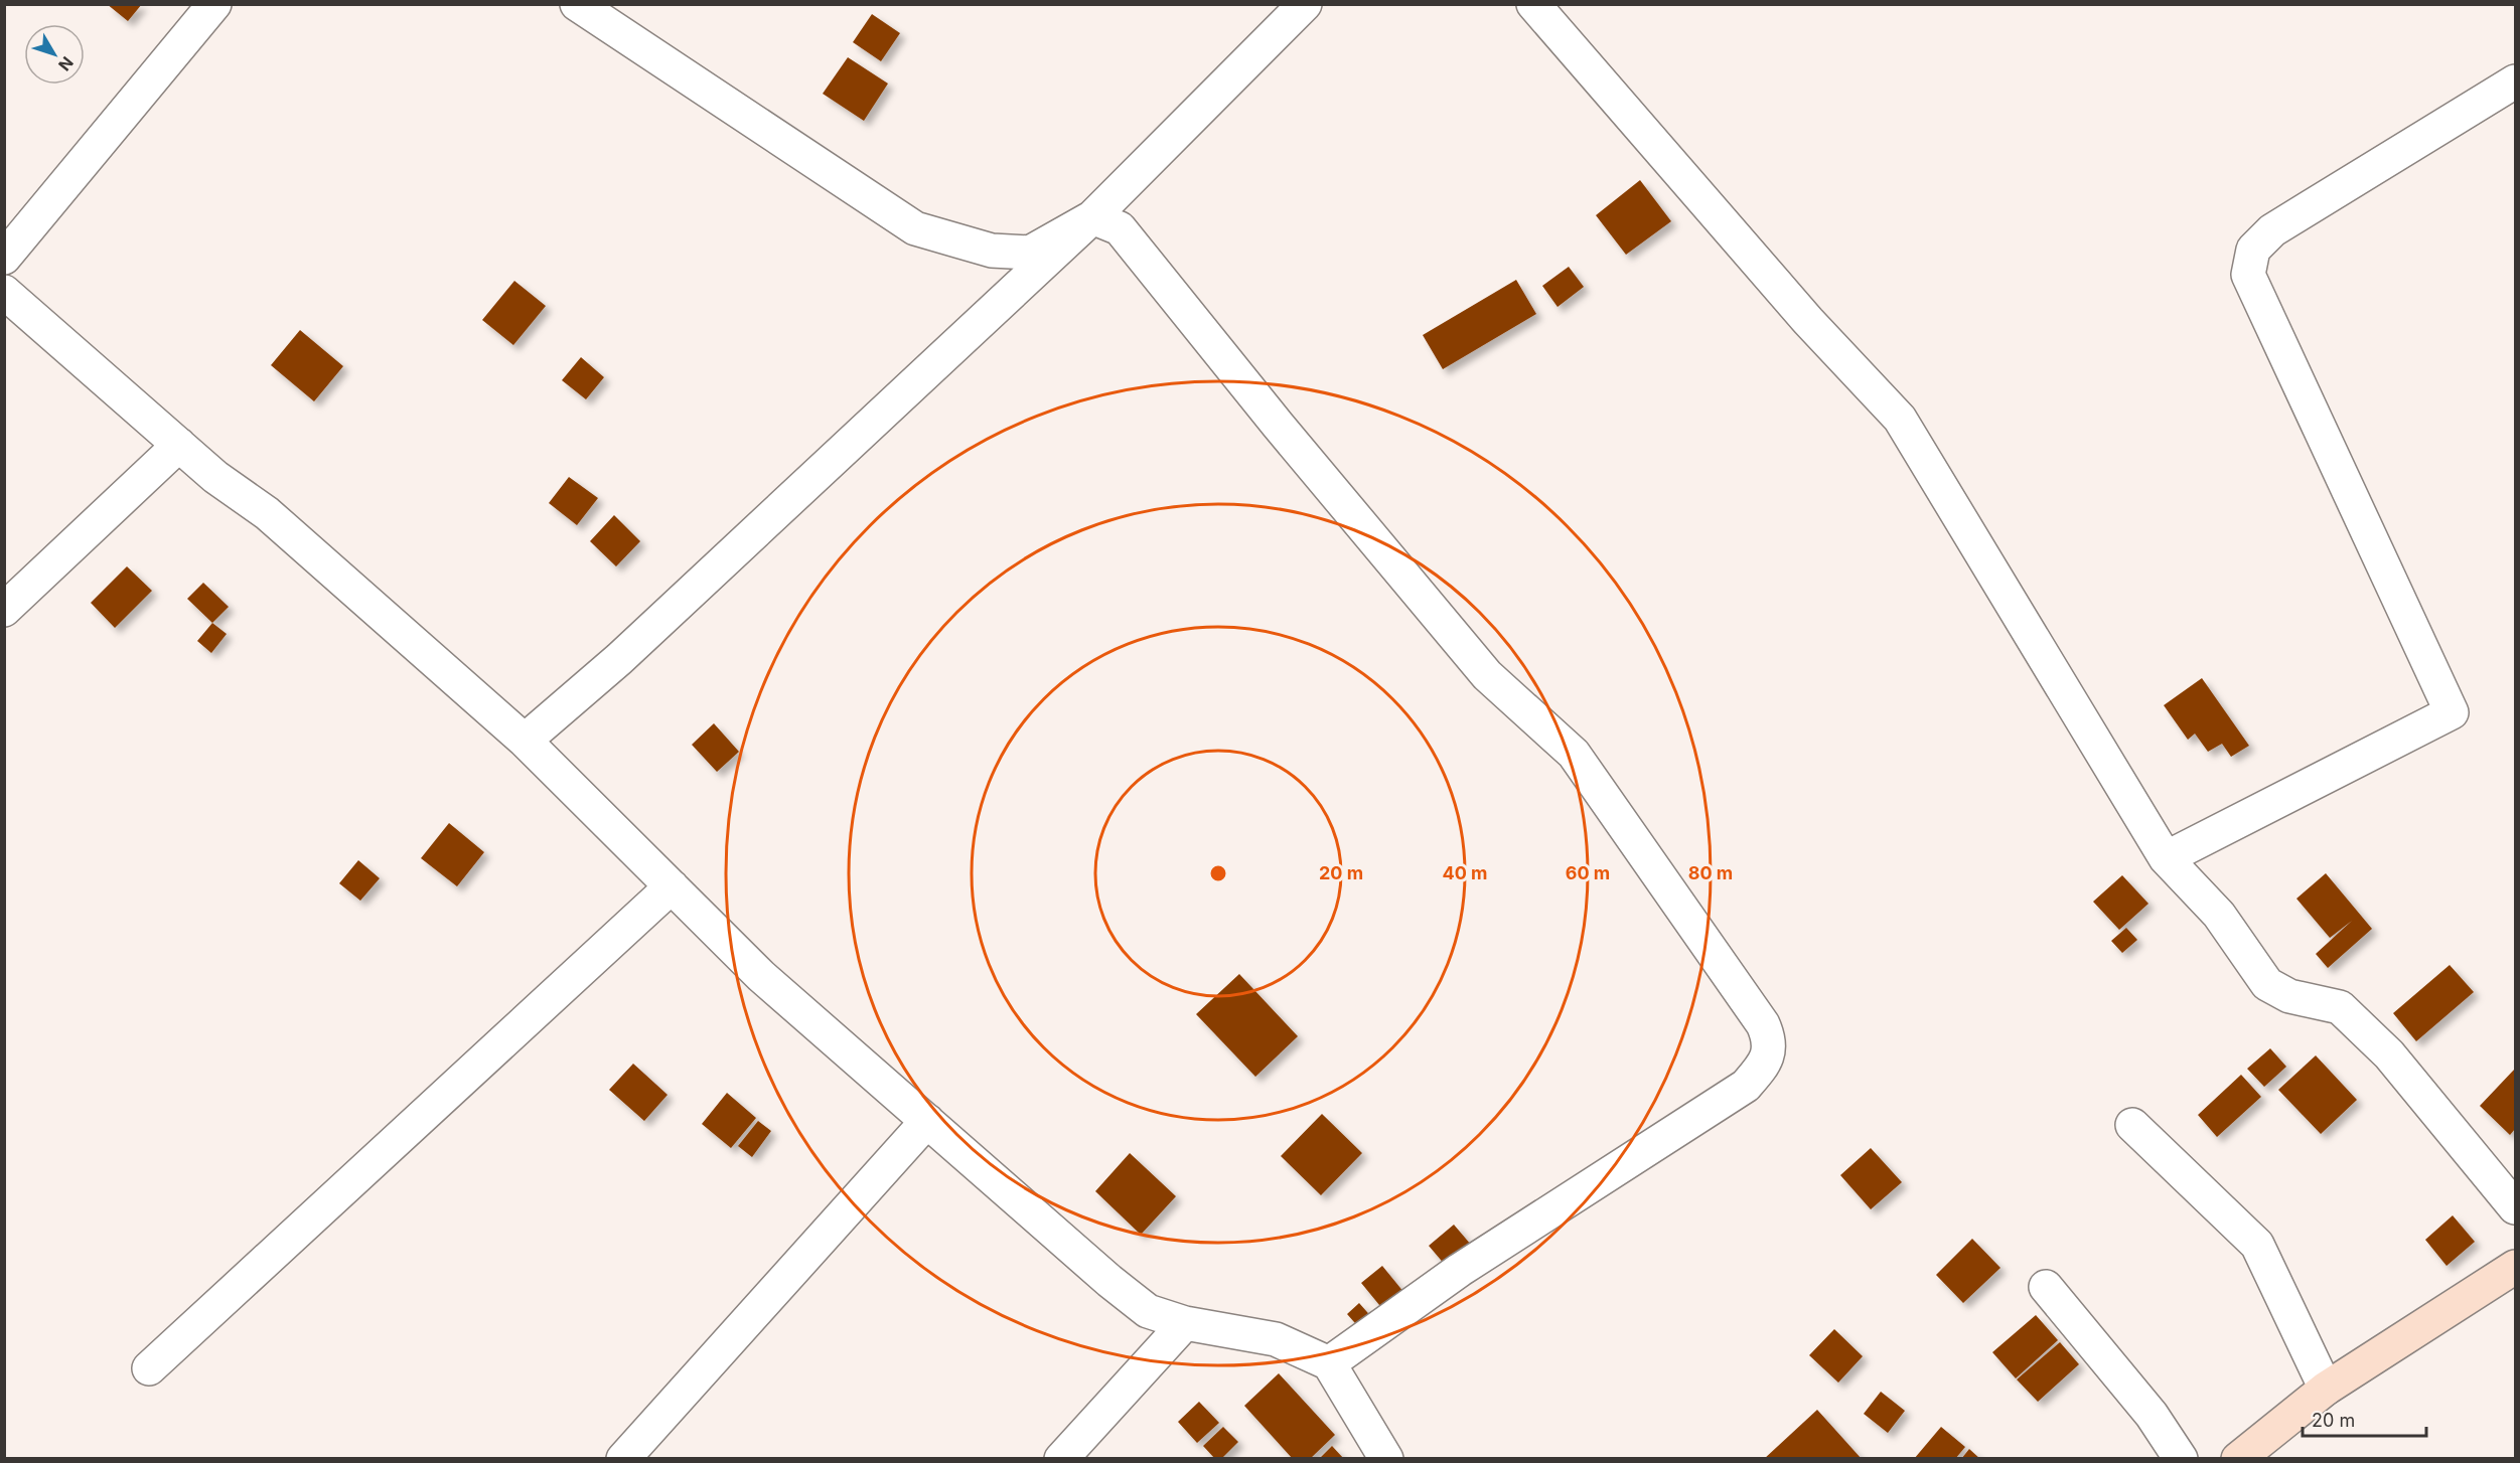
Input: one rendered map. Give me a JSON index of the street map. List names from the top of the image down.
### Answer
{
  "scale_bar": "20 m",
  "north": "bottom right",
  "rings": [
    "20 m",
    "40 m",
    "60 m",
    "80 m"
  ]
}
